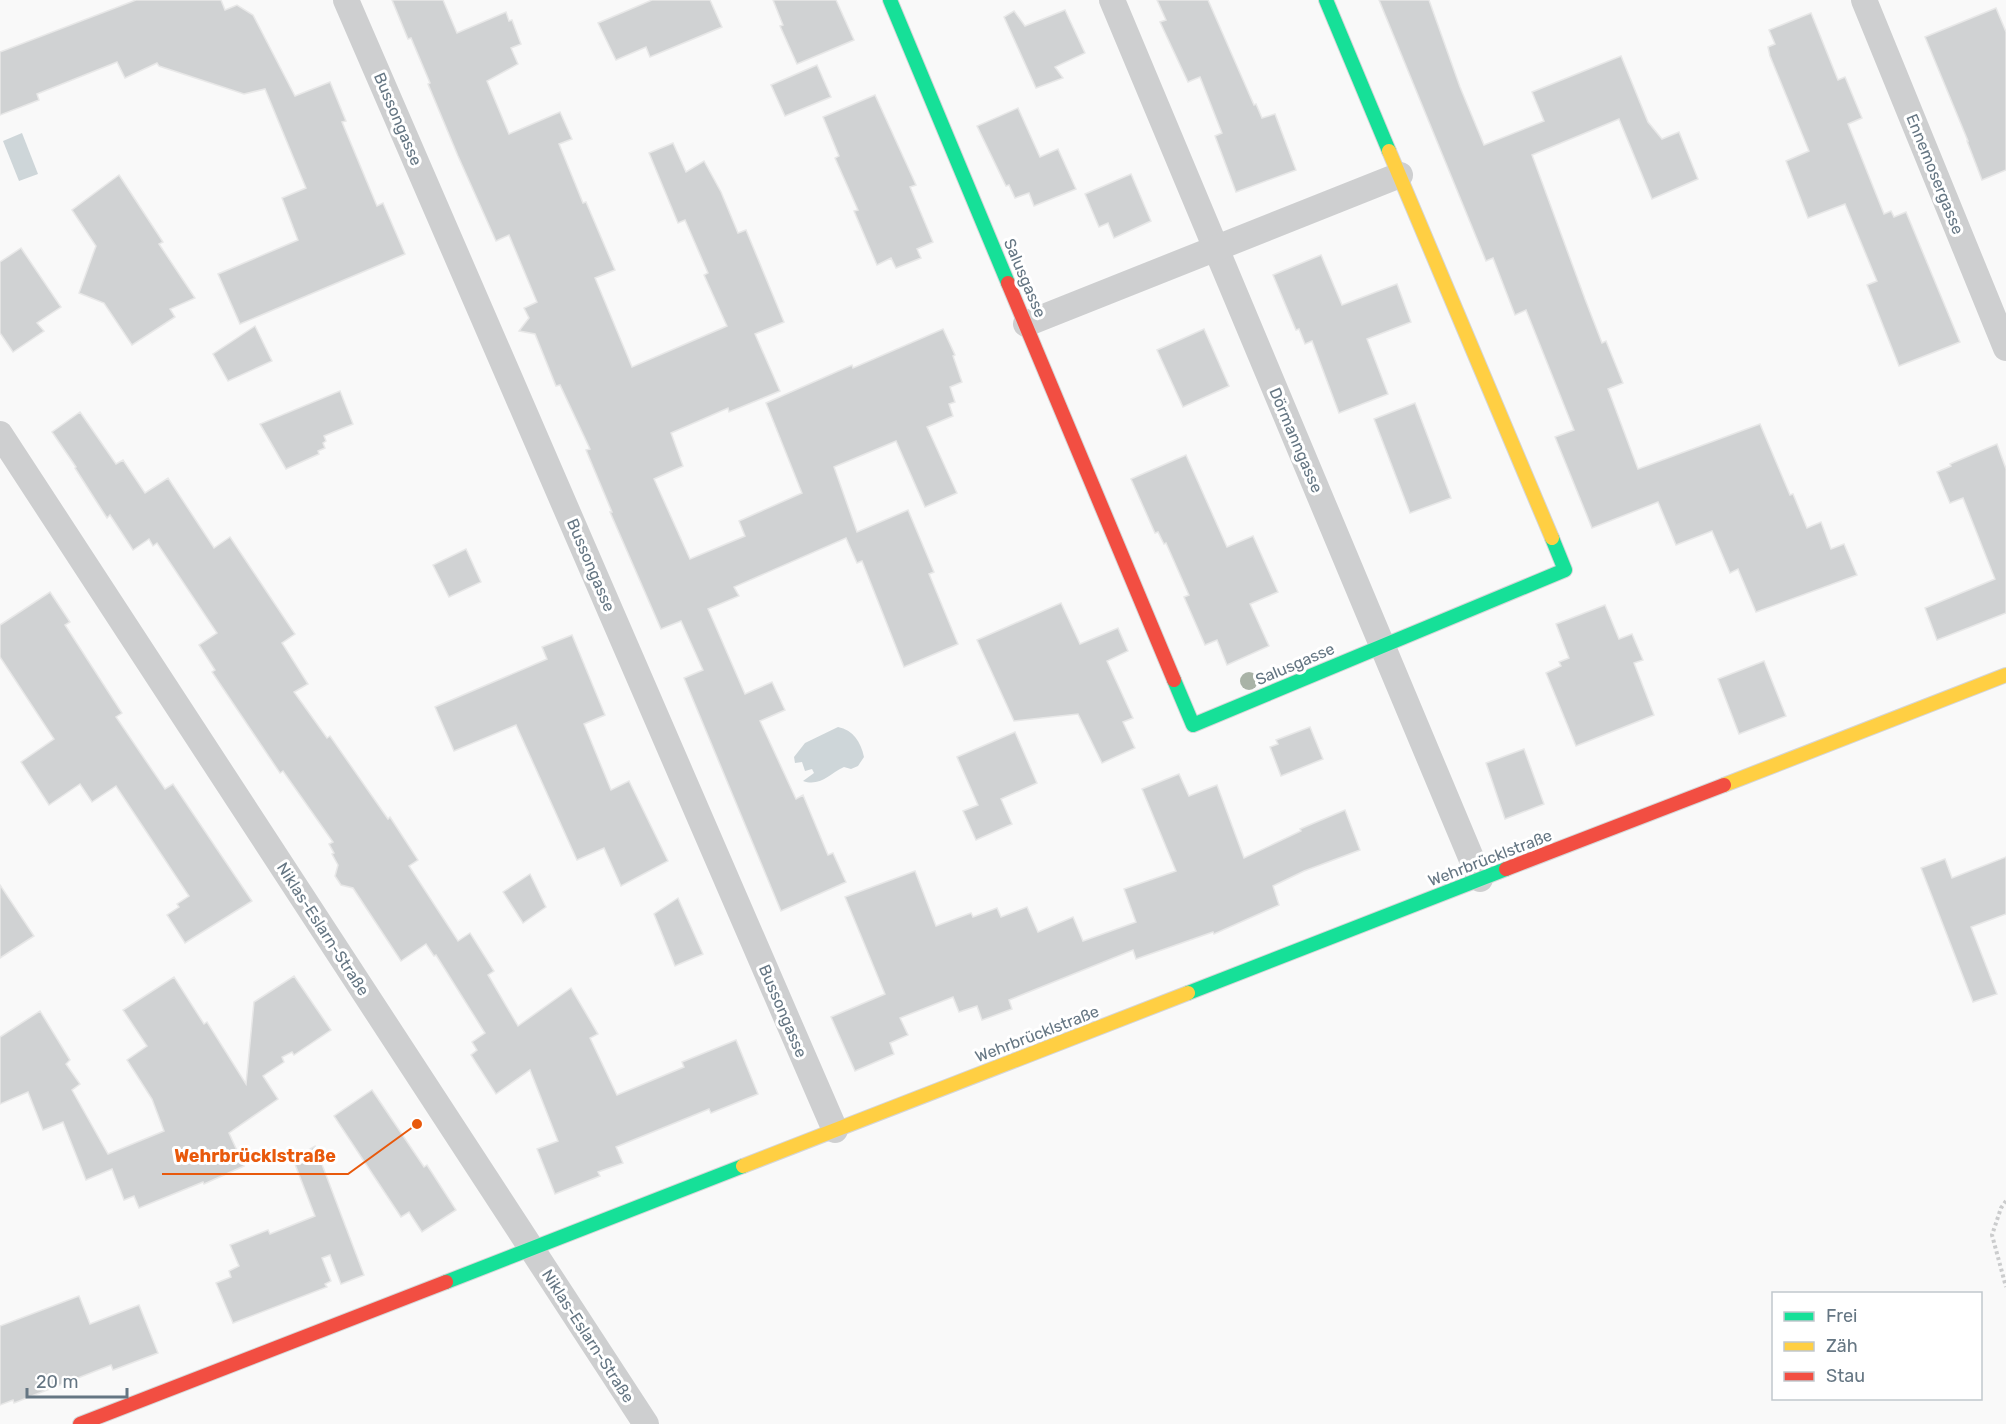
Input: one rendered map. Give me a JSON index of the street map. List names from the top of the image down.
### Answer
{
  "streets": {
    "street": [
      "Bussongasse",
      "Ennemosergasse",
      "Salusgasse",
      "Dörmanngasse",
      "Wehrbrücklstraße",
      "Niklas-Eslarn-Straße"
    ]
  },
  "crossings": [
    ["Bussongasse", "Wehrbrücklstraße"],
    ["Salusgasse", "Dörmanngasse"],
    ["Dörmanngasse", "Wehrbrücklstraße"],
    ["Wehrbrücklstraße", "Niklas-Eslarn-Straße"]
  ],
  "places": ["Wehrbrücklstraße"],
  "legend": ["Frei", "Zäh", "Stau"],
  "scale_bar": "20 m"
}
